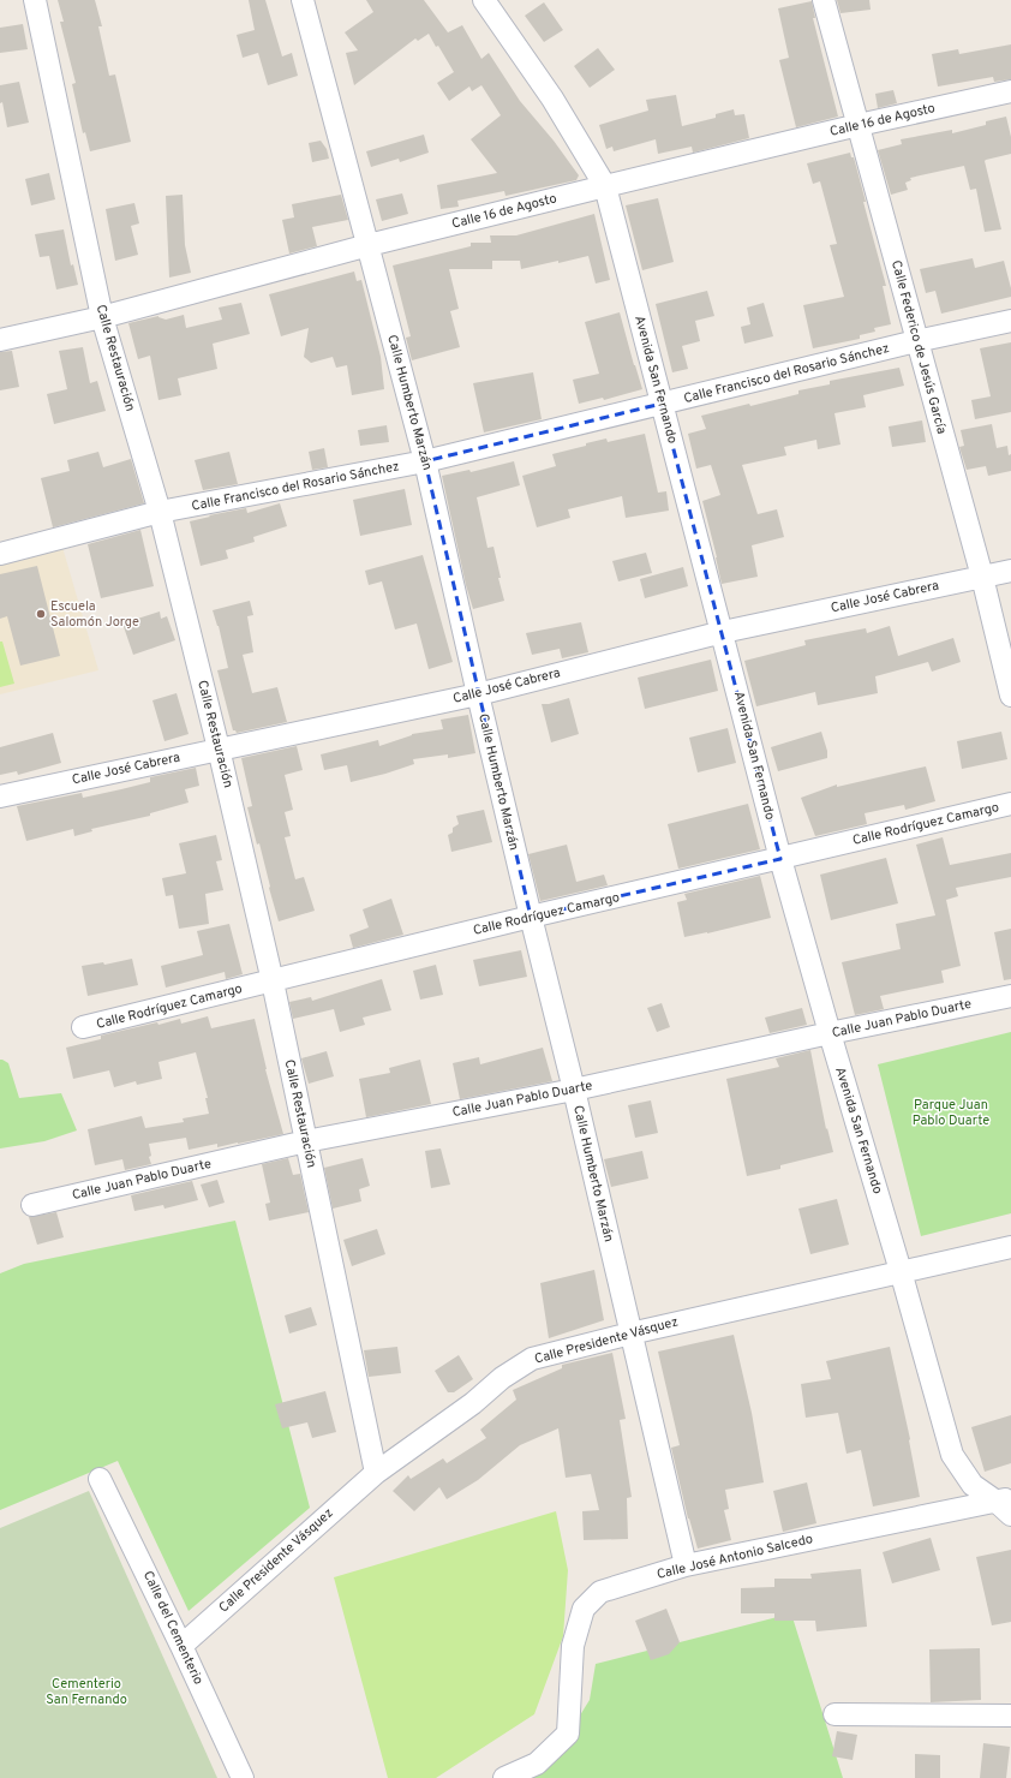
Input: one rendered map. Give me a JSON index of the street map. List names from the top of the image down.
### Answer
{
  "streets": {
    "street": [
      "Calle 16 de Agosto",
      "Calle Federico de Jesús García",
      "Calle Restauración",
      "Calle Francisco del Rosario Sánchez",
      "Avenida San Fernando",
      "Calle Humberto Marzán",
      "Calle José Cabrera",
      "Calle Rodríguez Camargo",
      "Calle Juan Pablo Duarte",
      "Calle Presidente Vásquez",
      "Calle José Antonio Salcedo",
      "Calle del Cementerio"
    ]
  },
  "crossings": [
    ["Calle 16 de Agosto", "Calle Federico de Jesús García"],
    ["Calle 16 de Agosto", "Calle Restauración"],
    ["Calle 16 de Agosto", "Avenida San Fernando"],
    ["Calle 16 de Agosto", "Calle Humberto Marzán"],
    ["Calle Federico de Jesús García", "Calle Francisco del Rosario Sánchez"],
    ["Calle Federico de Jesús García", "Calle José Cabrera"],
    ["Calle Restauración", "Calle Francisco del Rosario Sánchez"],
    ["Calle Restauración", "Calle José Cabrera"],
    ["Calle Restauración", "Calle Rodríguez Camargo"],
    ["Calle Restauración", "Calle Juan Pablo Duarte"],
    ["Calle Restauración", "Calle Presidente Vásquez"],
    ["Calle Francisco del Rosario Sánchez", "Avenida San Fernando"],
    ["Calle Francisco del Rosario Sánchez", "Calle Humberto Marzán"],
    ["Avenida San Fernando", "Calle José Cabrera"],
    ["Avenida San Fernando", "Calle Rodríguez Camargo"],
    ["Avenida San Fernando", "Calle Juan Pablo Duarte"],
    ["Avenida San Fernando", "Calle Presidente Vásquez"],
    ["Avenida San Fernando", "Calle José Antonio Salcedo"],
    ["Calle Humberto Marzán", "Calle José Cabrera"],
    ["Calle Humberto Marzán", "Calle Rodríguez Camargo"],
    ["Calle Humberto Marzán", "Calle Juan Pablo Duarte"],
    ["Calle Humberto Marzán", "Calle Presidente Vásquez"],
    ["Calle Humberto Marzán", "Calle José Antonio Salcedo"],
    ["Calle Presidente Vásquez", "Calle del Cementerio"]
  ],
  "parks": ["Parque Juan Pablo Duarte", "Cementerio San Fernando"],
  "places": ["Escuela Salomón Jorge"]
}
